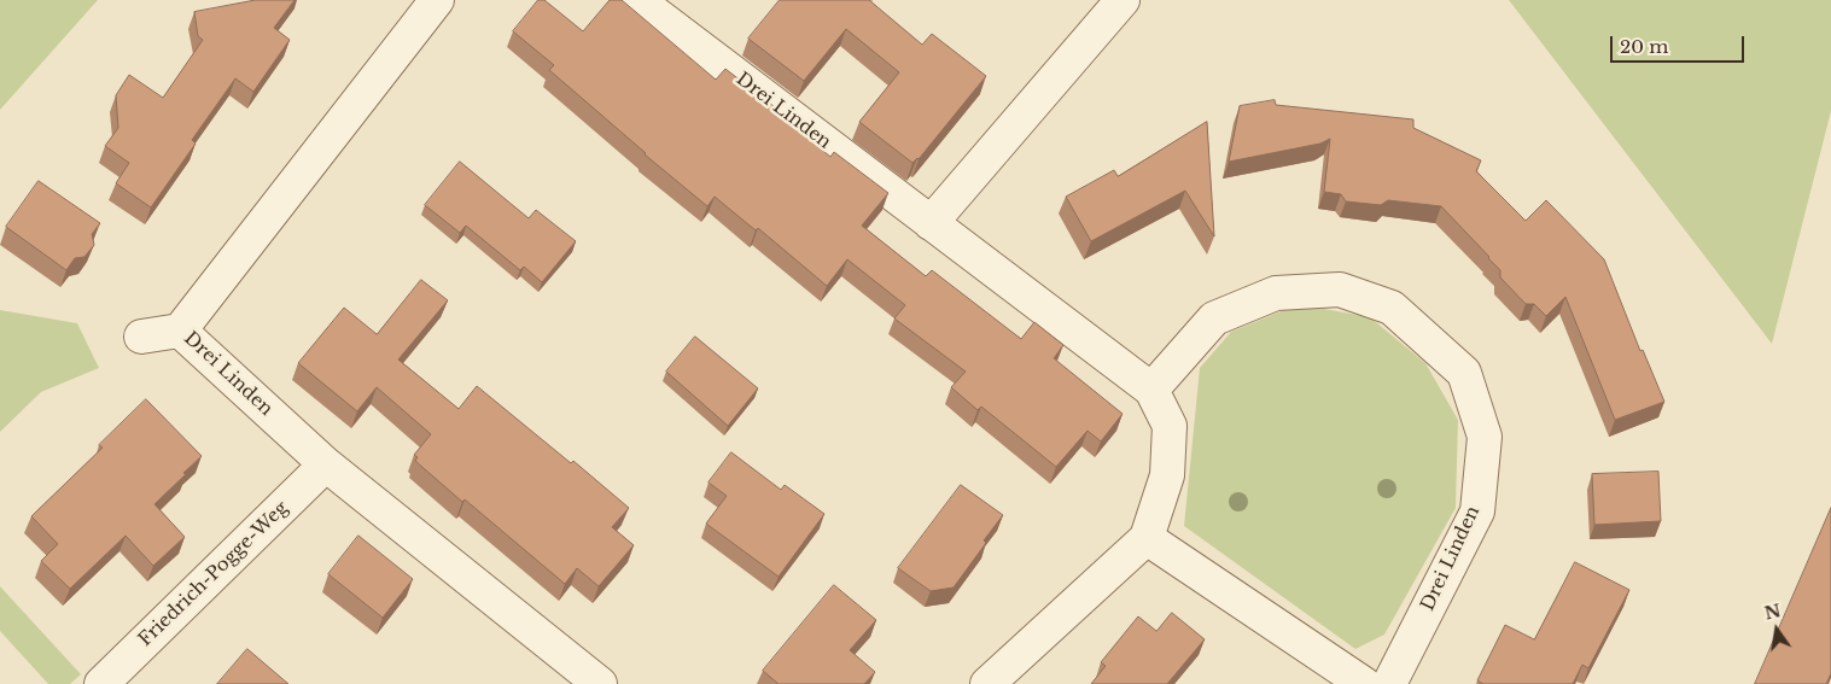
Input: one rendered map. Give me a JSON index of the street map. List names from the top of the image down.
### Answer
{
  "streets": {
    "street": ["Drei Linden", "Friedrich-Pogge-Weg"]
  },
  "crossings": [
    ["Drei Linden", "Friedrich-Pogge-Weg"]
  ],
  "scale_bar": "20 m",
  "north": "top"
}
